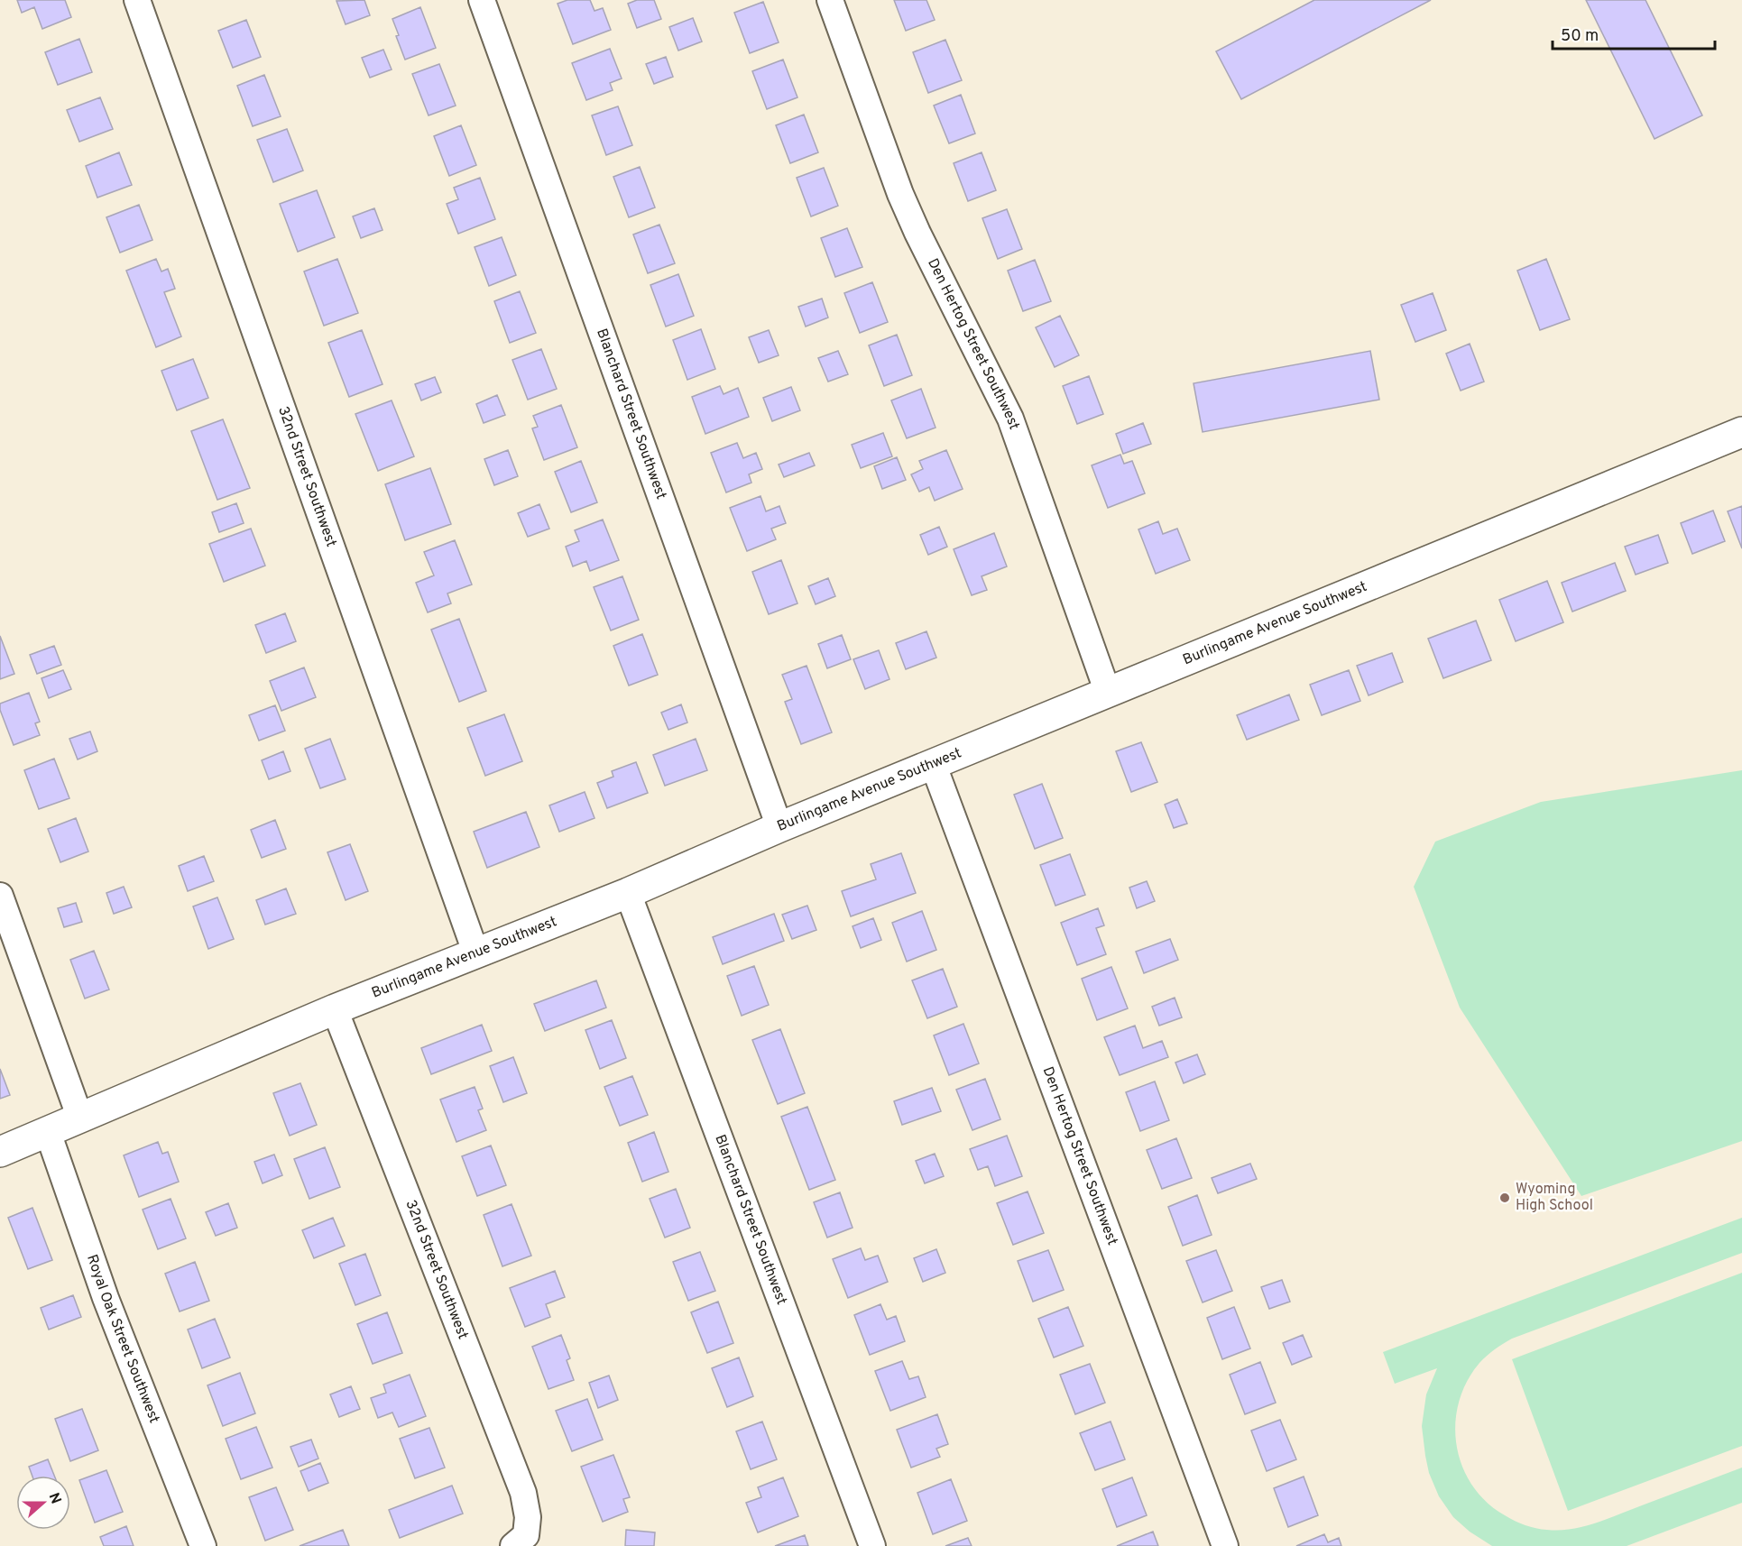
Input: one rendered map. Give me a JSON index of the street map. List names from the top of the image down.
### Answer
{
  "streets": {
    "street": [
      "Den Hertog Street Southwest",
      "Blanchard Street Southwest",
      "32nd Street Southwest",
      "Burlingame Avenue Southwest",
      "Royal Oak Street Southwest"
    ]
  },
  "crossings": [
    ["Den Hertog Street Southwest", "Burlingame Avenue Southwest"],
    ["Blanchard Street Southwest", "Burlingame Avenue Southwest"],
    ["32nd Street Southwest", "Burlingame Avenue Southwest"],
    ["Burlingame Avenue Southwest", "Royal Oak Street Southwest"]
  ],
  "places": ["Wyoming High School"],
  "scale_bar": "50 m",
  "north": "right"
}
